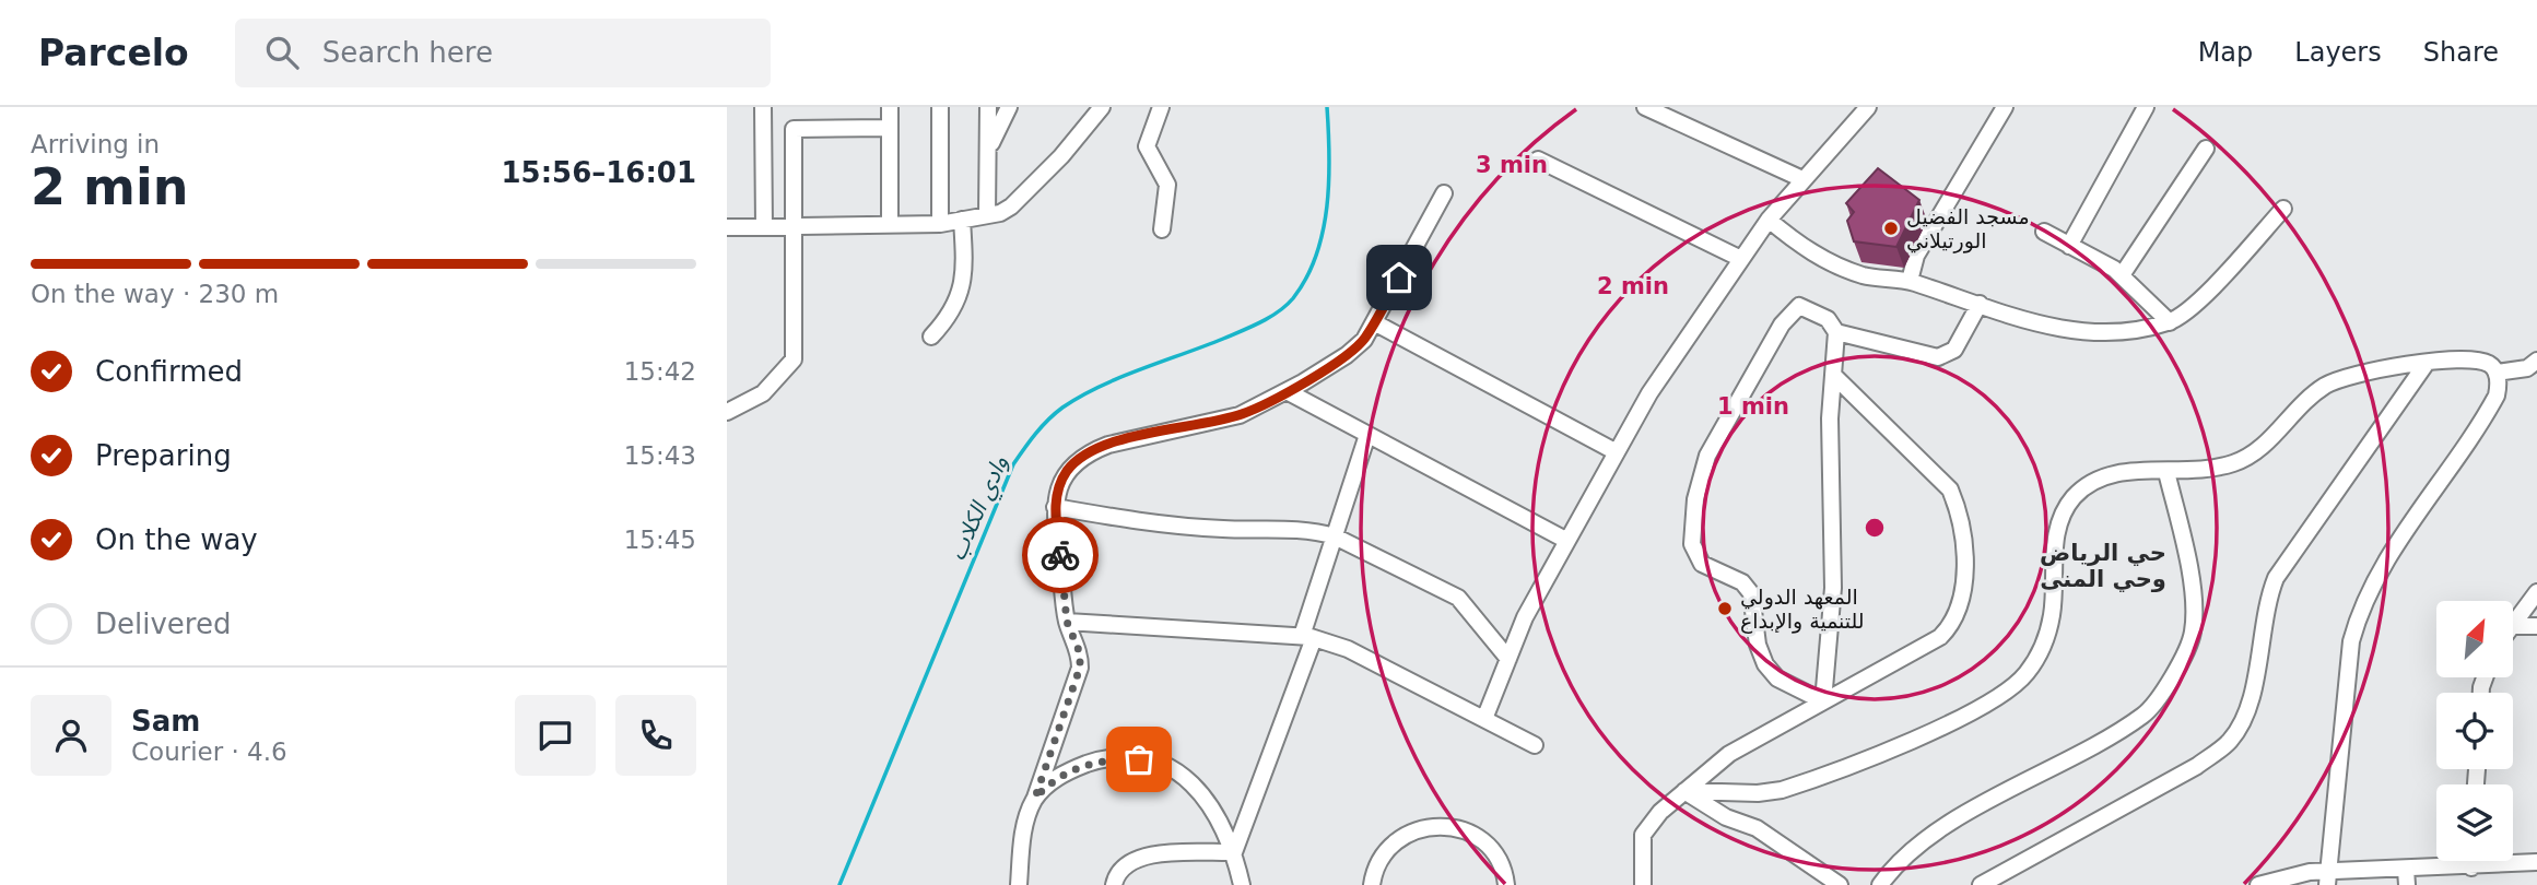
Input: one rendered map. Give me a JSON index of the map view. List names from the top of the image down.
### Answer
{
  "districts": ["حي الرياض وحي المنى"],
  "water": ["وادي الكلاب"],
  "places": ["مسجد الفضيل الورتيلاني", "المعهد الدولي للتنمية والإبداع"],
  "north": "top right",
  "page": {
    "header": "Parcelo",
    "search": "Search here",
    "nav": ["Map", "Layers", "Share"],
    "heading": ["2 min", "Arriving in", "15:56–16:01"],
    "panel": ["Sam", "Courier · 4.6"],
    "bar": "On the way · 230 m",
    "list": [
      ["Confirmed", "15:42"],
      ["Preparing", "15:43"],
      ["On the way", "15:45"],
      "Delivered"
    ]
  },
  "rings": ["3 min", "2 min", "1 min"]
}
